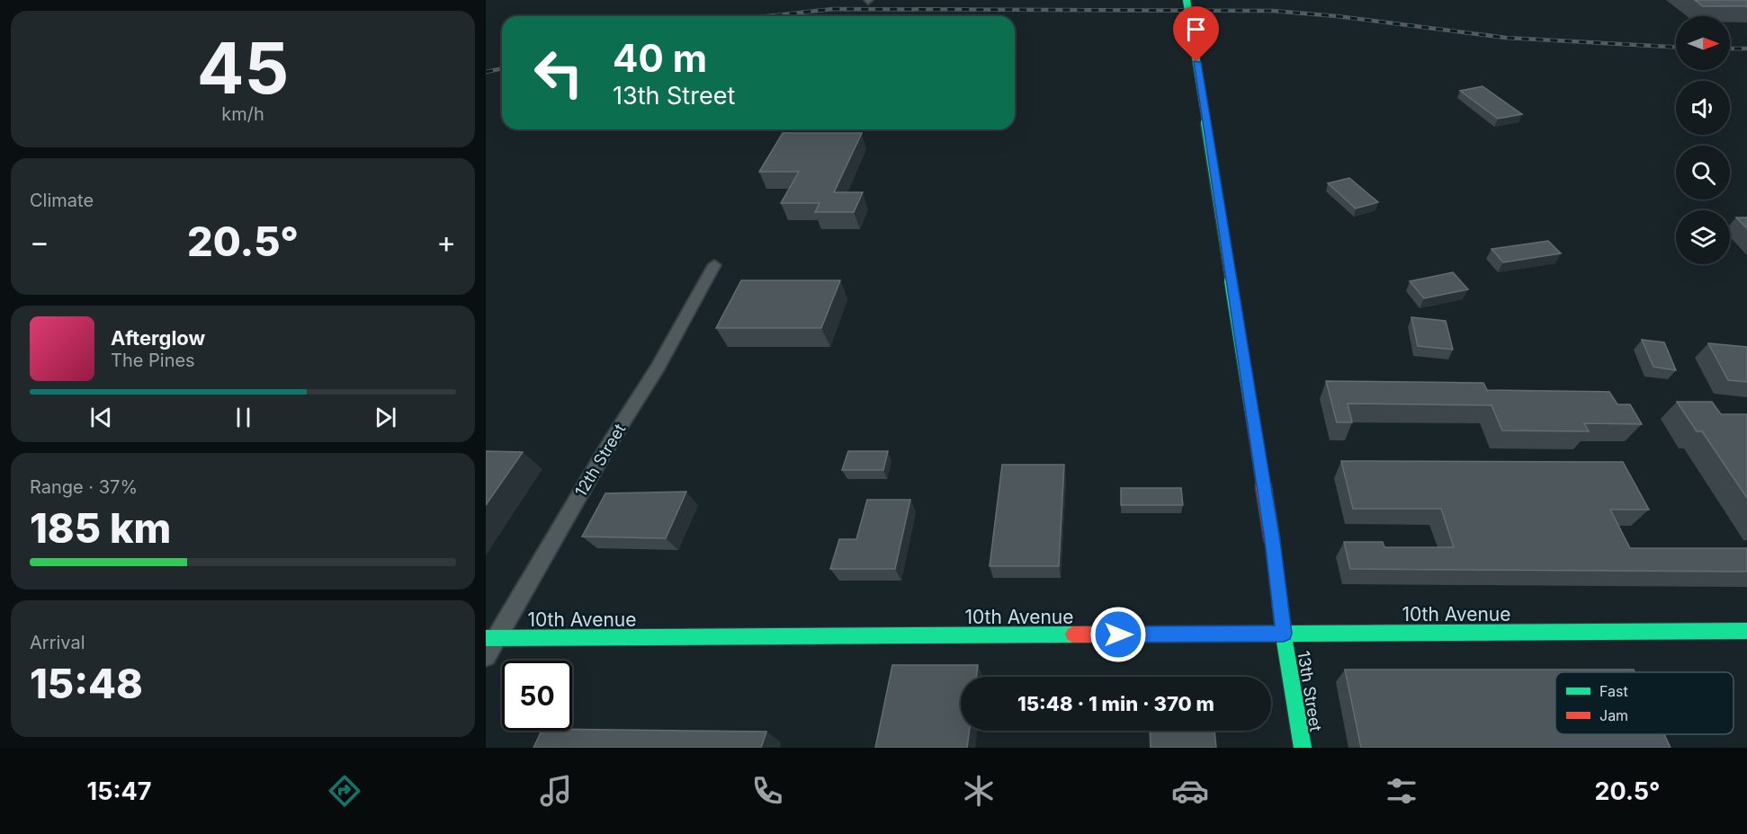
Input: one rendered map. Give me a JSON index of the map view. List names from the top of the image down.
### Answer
{
  "streets": {
    "main road": ["10th Avenue", "13th Street"],
    "street": ["12th Street"]
  },
  "crossings": [
    ["12th Street", "10th Avenue"],
    ["10th Avenue", "13th Street"]
  ],
  "legend": ["Fast", "Jam"],
  "north": "right",
  "page": {
    "tile": [
      ["45", "km/h"],
      "Climate",
      ["Range · 37%", "185 km"],
      ["Arrival", "15:48"]
    ],
    "turn": ["40 m", "13th Street"],
    "heat": ["−", "20.5°", "+"],
    "song": ["Afterglow", "The Pines"],
    "limit": "50",
    "trip": "15:48 · 1 min · 370 m",
    "tabs": ["15:47", "20.5°"]
  }
}
